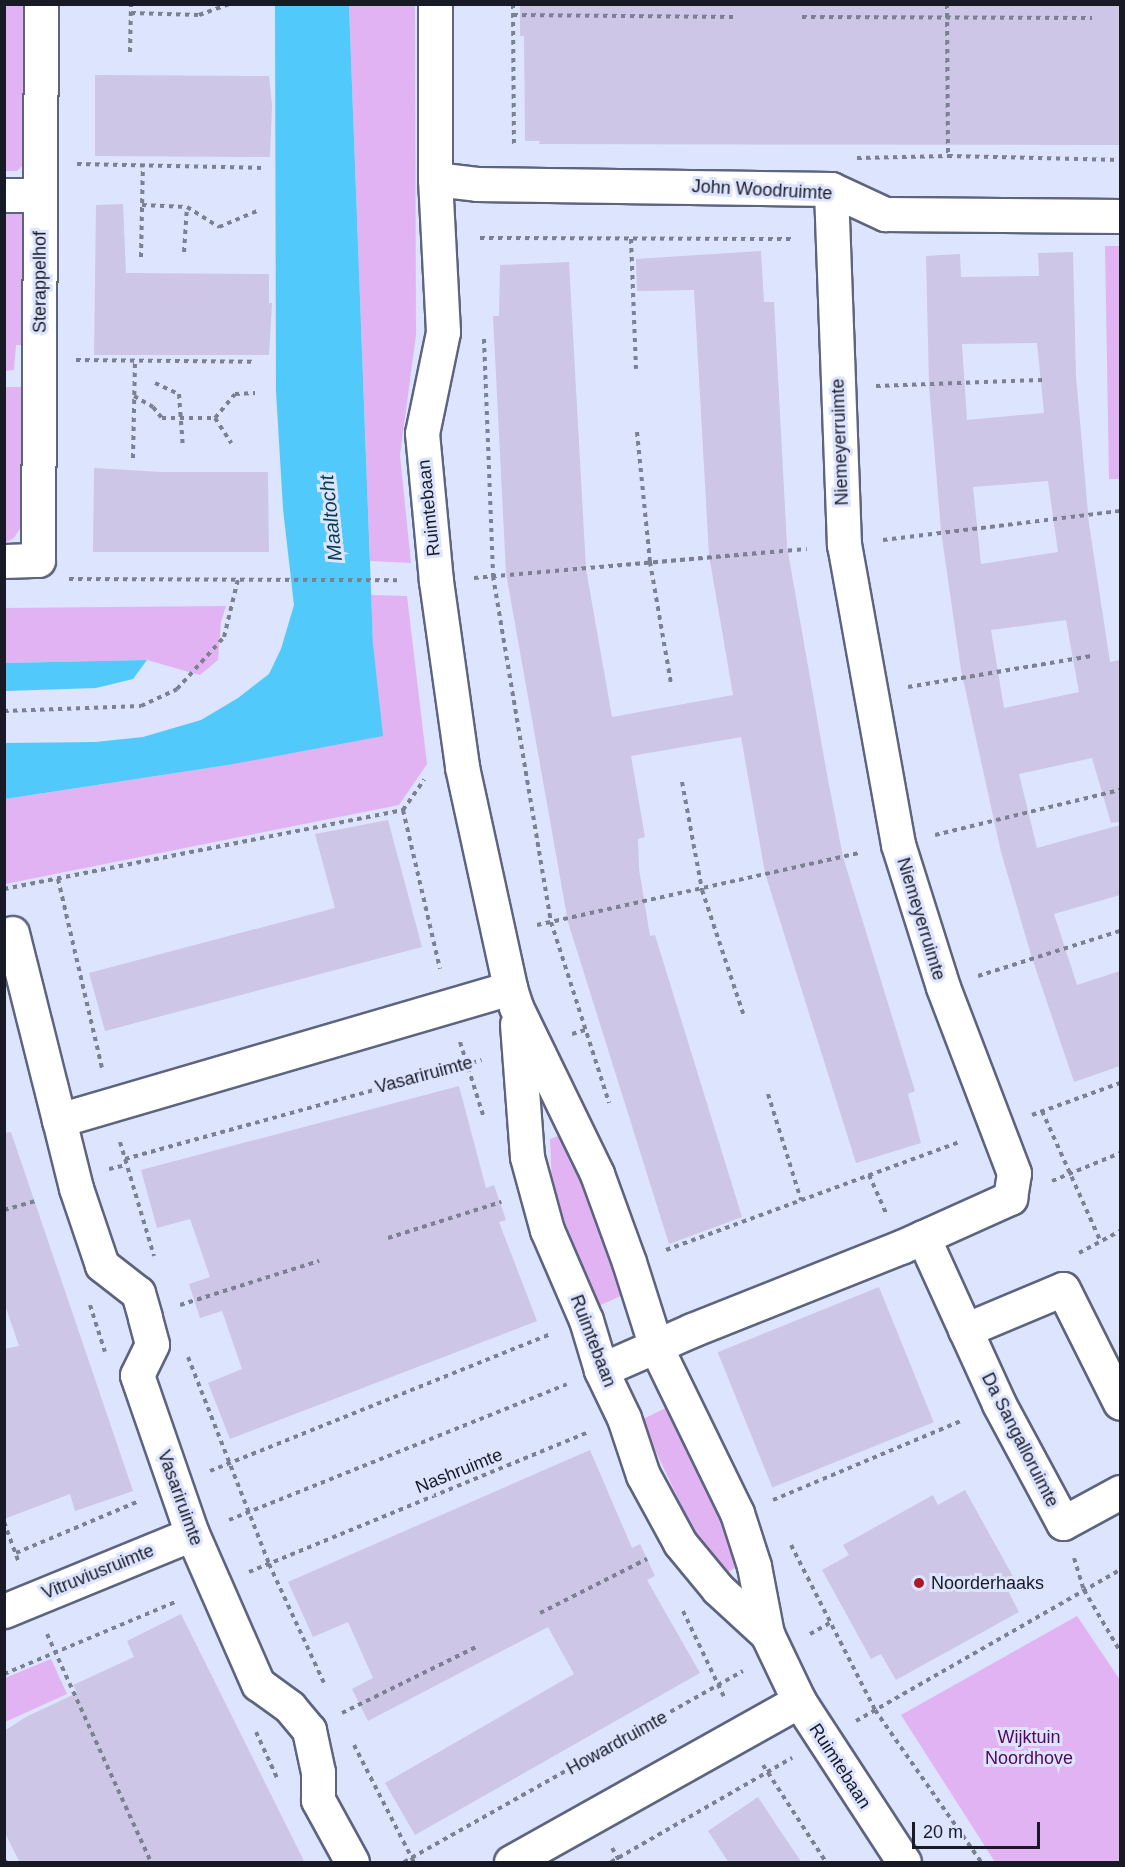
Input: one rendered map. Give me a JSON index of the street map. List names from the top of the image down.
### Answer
{
  "streets": {
    "street": [
      "John Woodruimte",
      "Sterappelhof",
      "Niemeyerruimte",
      "Ruimtebaan",
      "Vasariruimte",
      "Da Sangalloruimte",
      "Vitruviusruimte"
    ],
    "path": ["Nashruimte", "Howardruimte"]
  },
  "crossings": [
    ["John Woodruimte", "Niemeyerruimte"],
    ["John Woodruimte", "Ruimtebaan"],
    ["Ruimtebaan", "Vasariruimte"],
    ["Ruimtebaan", "Nashruimte"],
    ["Ruimtebaan", "Howardruimte"],
    ["Vasariruimte", "Nashruimte"],
    ["Vasariruimte", "Vitruviusruimte"]
  ],
  "water": ["Maaltocht"],
  "parks": ["Wijktuin Noordhove"],
  "places": ["Noorderhaaks"],
  "scale_bar": "20 m"
}
